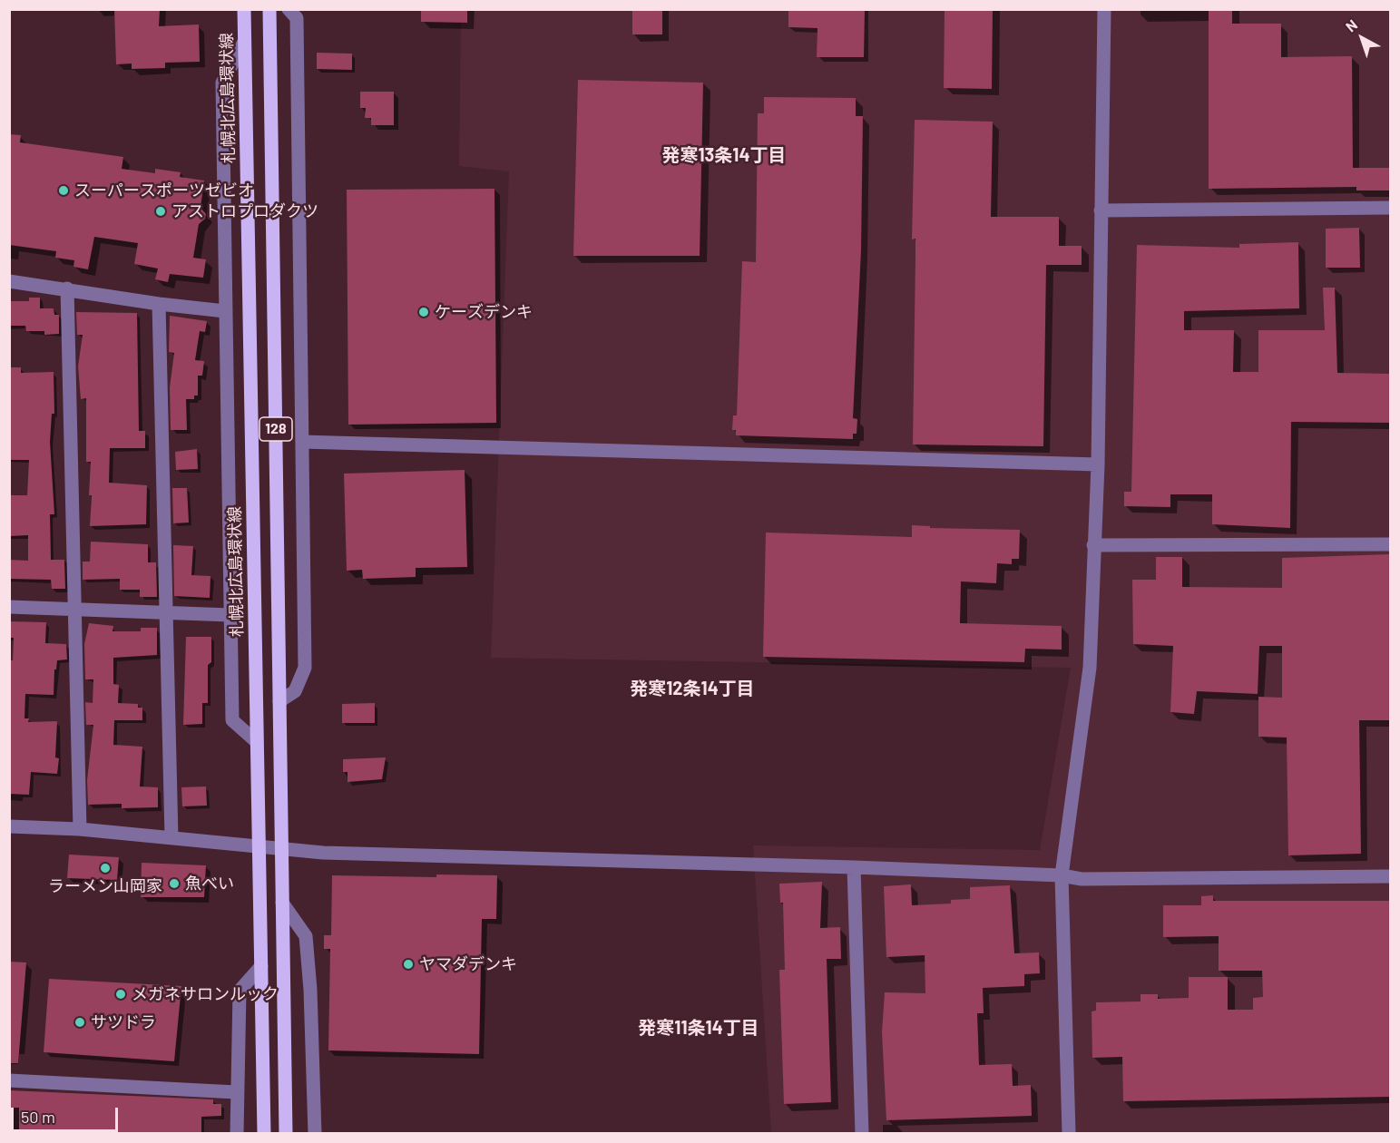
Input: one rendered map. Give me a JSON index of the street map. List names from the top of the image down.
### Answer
{
  "streets": {
    "main road": ["札幌北広島環状線", "128"]
  },
  "districts": ["発寒13条14丁目", "発寒12条14丁目", "発寒11条14丁目"],
  "places": [
    "スーパースポーツゼビオ",
    "アストロプロダクツ",
    "ケーズデンキ",
    "ラーメン山岡家",
    "魚べい",
    "ヤマダデンキ",
    "メガネサロンルック",
    "サツドラ"
  ],
  "scale_bar": "50 m",
  "north": "top left"
}
